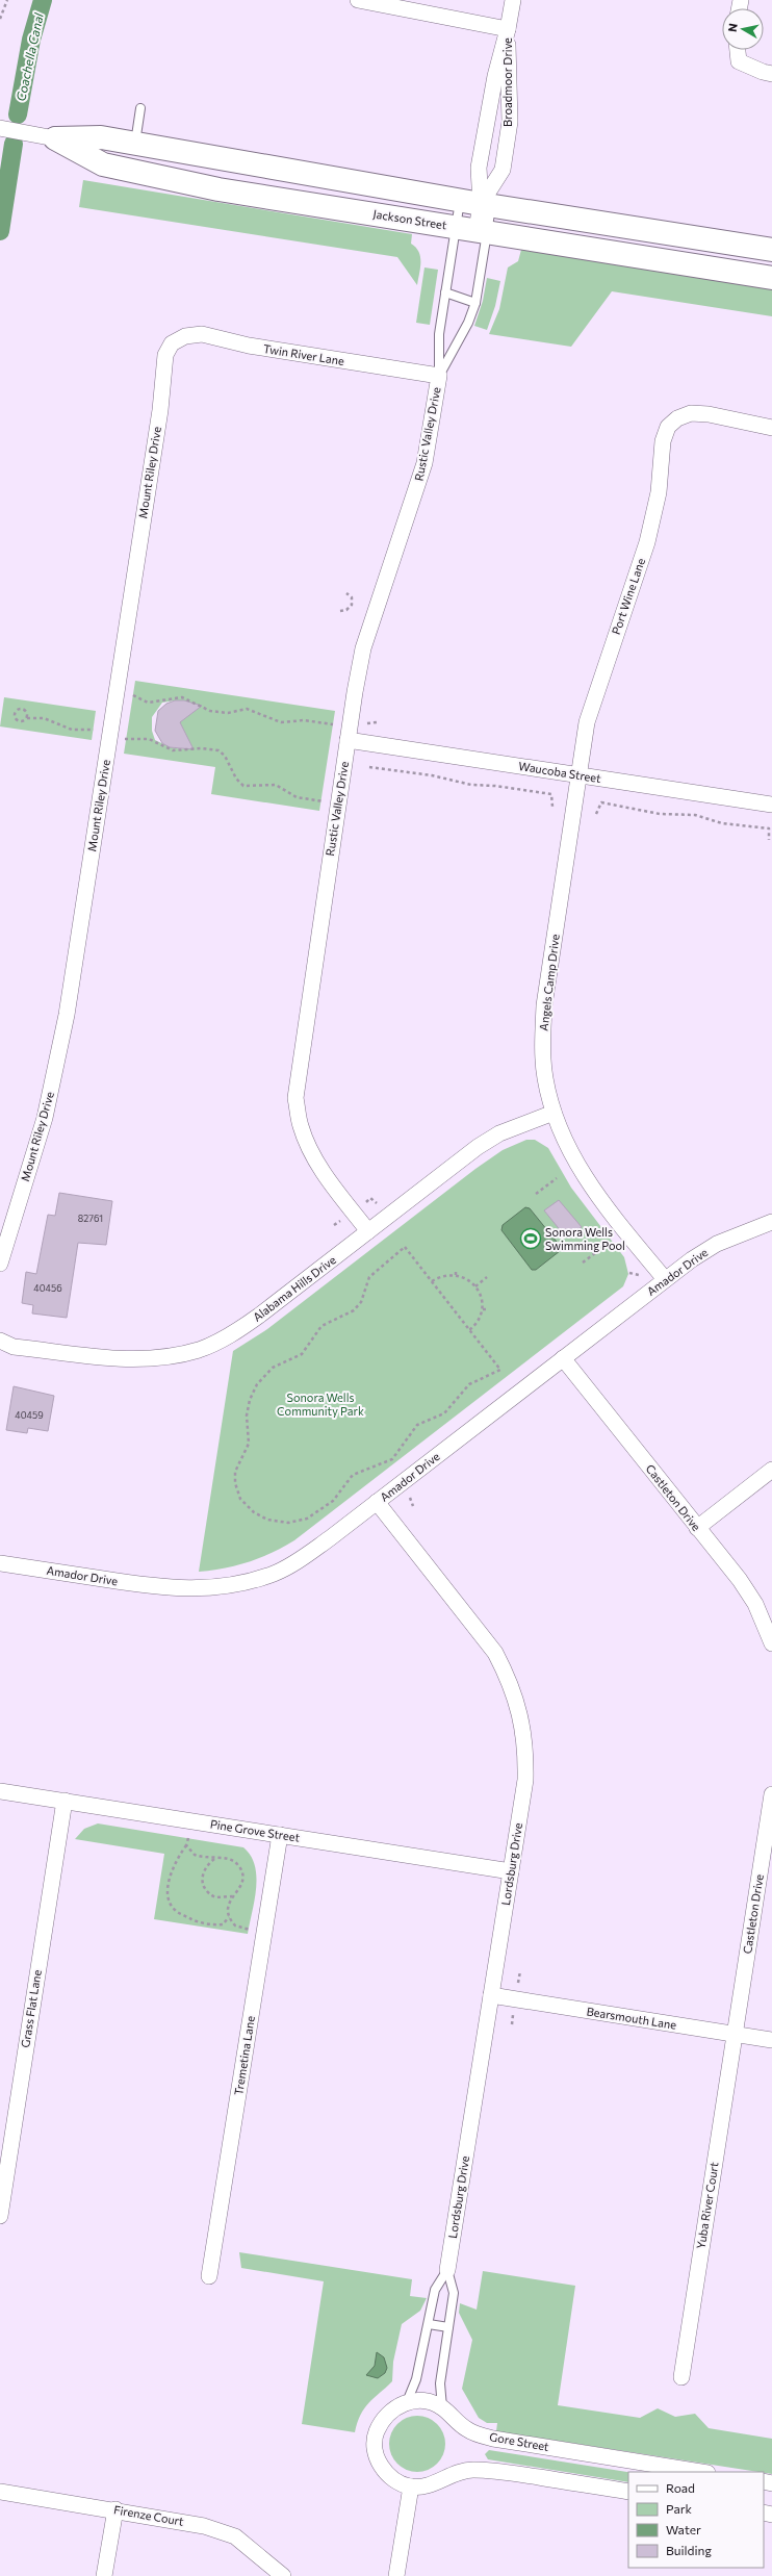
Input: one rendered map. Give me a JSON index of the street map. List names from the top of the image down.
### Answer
{
  "streets": {
    "street": [
      "Broadmoor Drive",
      "Jackson Street",
      "Twin River Lane",
      "Rustic Valley Drive",
      "Mount Riley Drive",
      "Port Wine Lane",
      "Waucoba Street",
      "Angels Camp Drive",
      "Amador Drive",
      "Alabama Hills Drive",
      "Castleton Drive",
      "Pine Grove Street",
      "Lordsburg Drive",
      "Grass Flat Lane",
      "Bearsmouth Lane",
      "Tremetina Lane",
      "Yuba River Court",
      "Gore Street",
      "Firenze Court"
    ]
  },
  "crossings": [
    ["Broadmoor Drive", "Jackson Street"],
    ["Broadmoor Drive", "Rustic Valley Drive"],
    ["Jackson Street", "Rustic Valley Drive"],
    ["Twin River Lane", "Rustic Valley Drive"],
    ["Twin River Lane", "Mount Riley Drive"],
    ["Rustic Valley Drive", "Waucoba Street"],
    ["Rustic Valley Drive", "Alabama Hills Drive"],
    ["Port Wine Lane", "Waucoba Street"],
    ["Port Wine Lane", "Angels Camp Drive"],
    ["Waucoba Street", "Angels Camp Drive"],
    ["Angels Camp Drive", "Amador Drive"],
    ["Angels Camp Drive", "Alabama Hills Drive"],
    ["Amador Drive", "Castleton Drive"],
    ["Amador Drive", "Lordsburg Drive"],
    ["Castleton Drive", "Bearsmouth Lane"],
    ["Castleton Drive", "Yuba River Court"],
    ["Pine Grove Street", "Lordsburg Drive"],
    ["Pine Grove Street", "Grass Flat Lane"],
    ["Pine Grove Street", "Tremetina Lane"],
    ["Lordsburg Drive", "Bearsmouth Lane"],
    ["Lordsburg Drive", "Gore Street"],
    ["Bearsmouth Lane", "Yuba River Court"]
  ],
  "water": ["Coachella Canal"],
  "parks": ["Sonora Wells Community Park"],
  "places": {
    "sports": ["Sonora Wells Swimming Pool"]
  },
  "house_numbers": ["82761", "40456", "40459"],
  "legend": [
    "Road",
    "Park",
    "Water",
    "Building"
  ],
  "north": "left"
}
